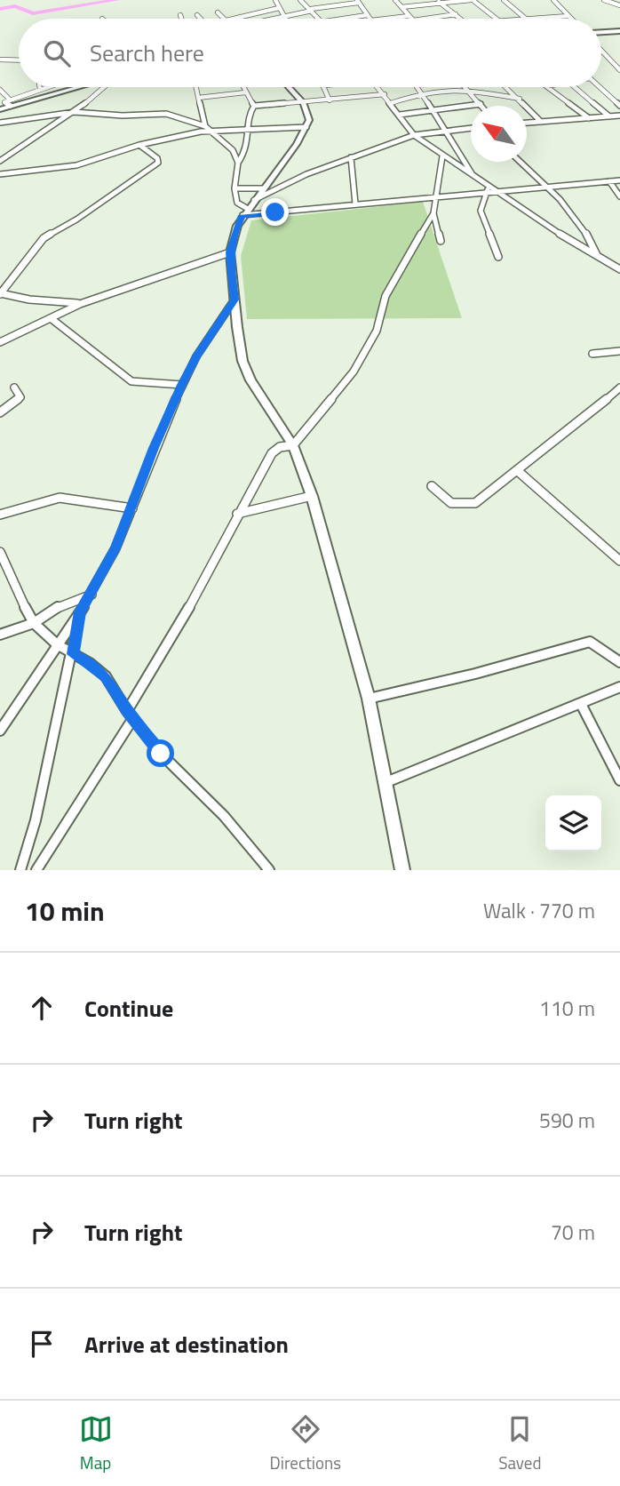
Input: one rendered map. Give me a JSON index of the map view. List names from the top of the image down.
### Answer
{
  "north": "top left",
  "page": {
    "search": "Search here",
    "heading": ["10 min", "Walk · 770 m"],
    "list": [
      ["Continue", "110 m"],
      ["Turn right", "590 m"],
      ["Turn right", "70 m"],
      "Arrive at destination"
    ],
    "nav": ["Map", "Directions", "Saved"]
  }
}
